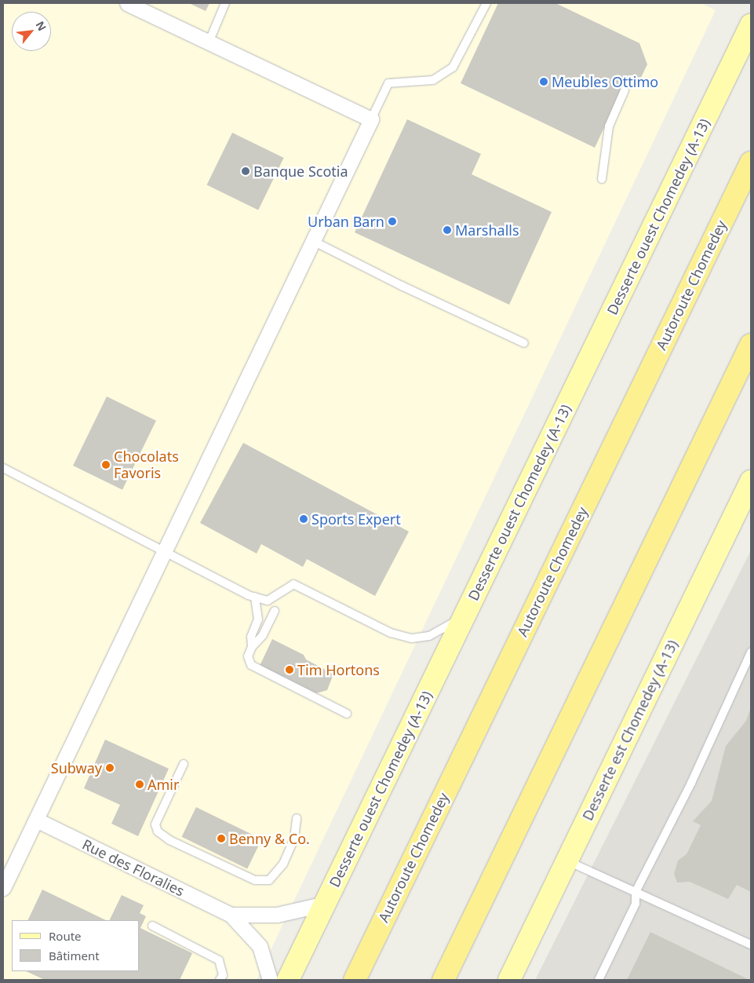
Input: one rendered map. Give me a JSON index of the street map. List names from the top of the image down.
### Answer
{
  "streets": {
    "highway": ["Autoroute Chomedey"],
    "main road": ["Desserte ouest Chomedey (A-13)", "Desserte est Chomedey (A-13)"],
    "street": ["Rue des Floralies"]
  },
  "places": [
    "Meubles Ottimo",
    "Banque Scotia",
    "Urban Barn",
    "Marshalls",
    "Chocolats Favoris",
    "Sports Expert",
    "Tim Hortons",
    "Subway",
    "Amir",
    "Benny & Co."
  ],
  "legend": ["Route", "Bâtiment"],
  "north": "top right"
}
